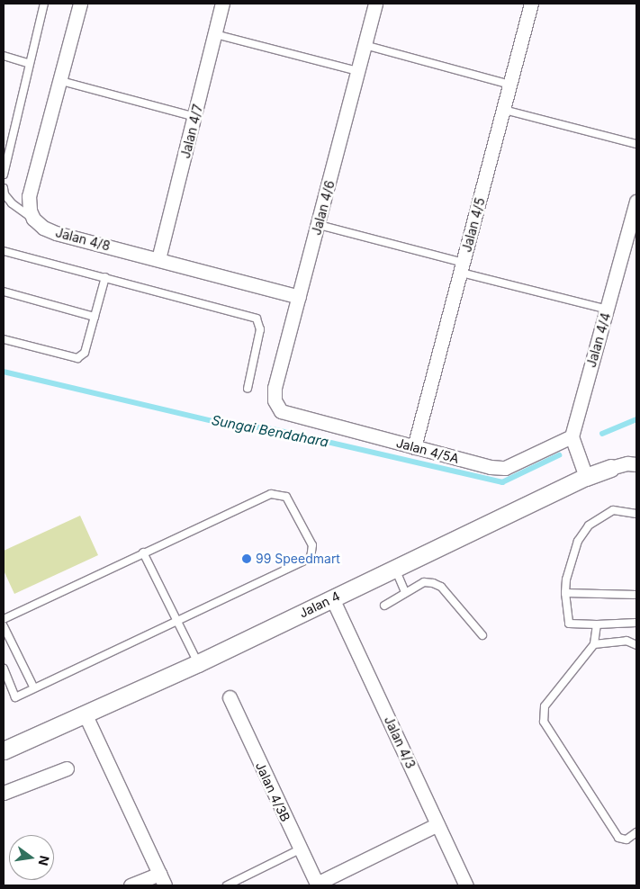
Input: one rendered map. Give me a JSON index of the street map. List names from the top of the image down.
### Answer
{
  "streets": {
    "street": [
      "Jalan 4/7",
      "Jalan 4/6",
      "Jalan 4/5",
      "Jalan 4/8",
      "Jalan 4/4",
      "Jalan 4/5A",
      "Jalan 4",
      "Jalan 4/3",
      "Jalan 4/3B"
    ]
  },
  "crossings": [
    ["Jalan 4/7", "Jalan 4/8"],
    ["Jalan 4/6", "Jalan 4/8"],
    ["Jalan 4/6", "Jalan 4/5A"],
    ["Jalan 4/5", "Jalan 4/5A"],
    ["Jalan 4/4", "Jalan 4/5A"],
    ["Jalan 4", "Jalan 4/3"]
  ],
  "water": ["Sungai Bendahara"],
  "places": ["99 Speedmart"],
  "north": "right"
}
